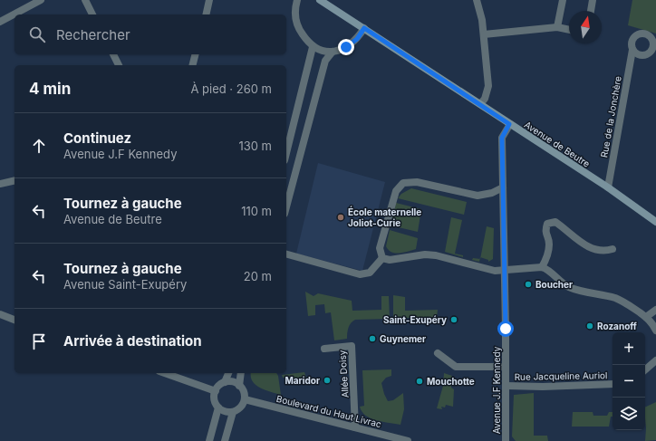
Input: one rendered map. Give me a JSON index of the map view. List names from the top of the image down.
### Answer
{
  "streets": {
    "street": [
      "Rue de la Jonchère",
      "Avenue de Beutre",
      "Allée Doisy",
      "Rue Jacqueline Auriol",
      "Avenue J.F Kennedy",
      "Boulevard du Haut Livrac"
    ]
  },
  "crossings": [
    ["Rue de la Jonchère", "Avenue de Beutre"],
    ["Avenue de Beutre", "Avenue J.F Kennedy"],
    ["Allée Doisy", "Boulevard du Haut Livrac"],
    ["Rue Jacqueline Auriol", "Avenue J.F Kennedy"]
  ],
  "places": [
    "École maternelle Joliot-Curie",
    "Boucher",
    "Saint-Exupéry",
    "Rozanoff",
    "Guynemer",
    "Maridor",
    "Mouchotte"
  ],
  "north": "top",
  "page": {
    "search": "Rechercher",
    "heading": ["4 min", "À pied · 260 m"],
    "list": [
      ["Continuez", "Avenue J.F Kennedy", "130 m"],
      ["Tournez à gauche", "Avenue de Beutre", "110 m"],
      ["Tournez à gauche", "Avenue Saint-Exupéry", "20 m"],
      "Arrivée à destination"
    ],
    "map_buttons": ["+", "−"]
  }
}
